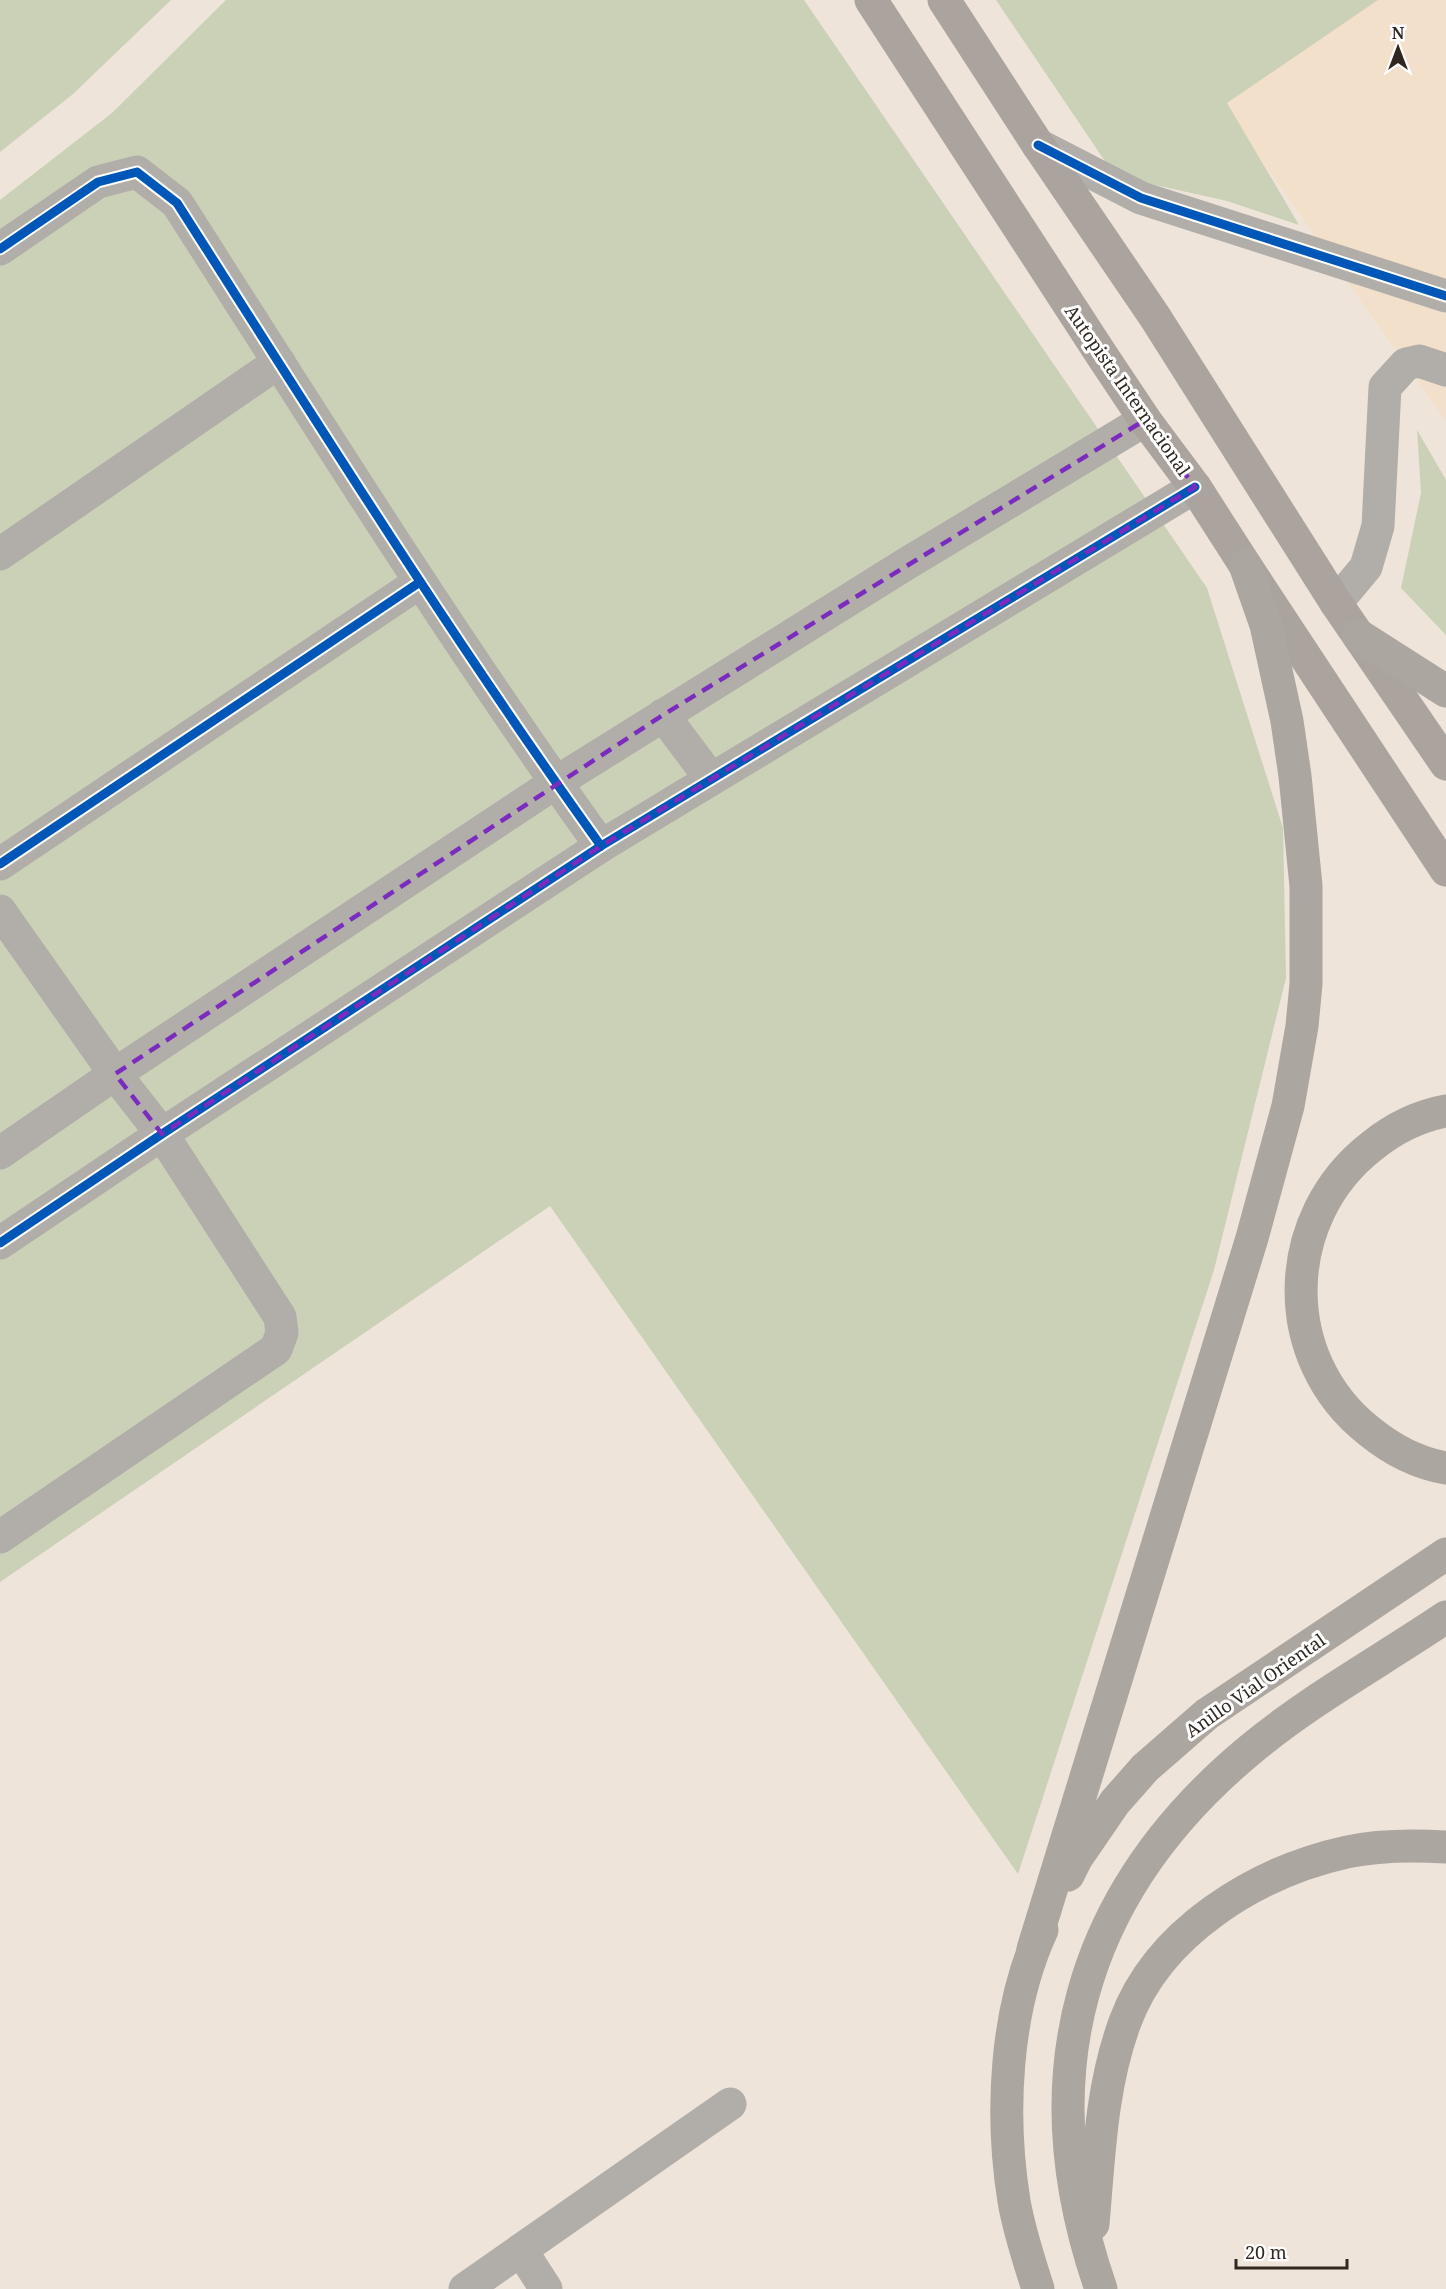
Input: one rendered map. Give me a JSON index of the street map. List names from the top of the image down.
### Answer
{
  "streets": {
    "highway": ["Anillo Vial Oriental"],
    "main road": ["Autopista Internacional"]
  },
  "scale_bar": "20 m",
  "north": "top"
}
